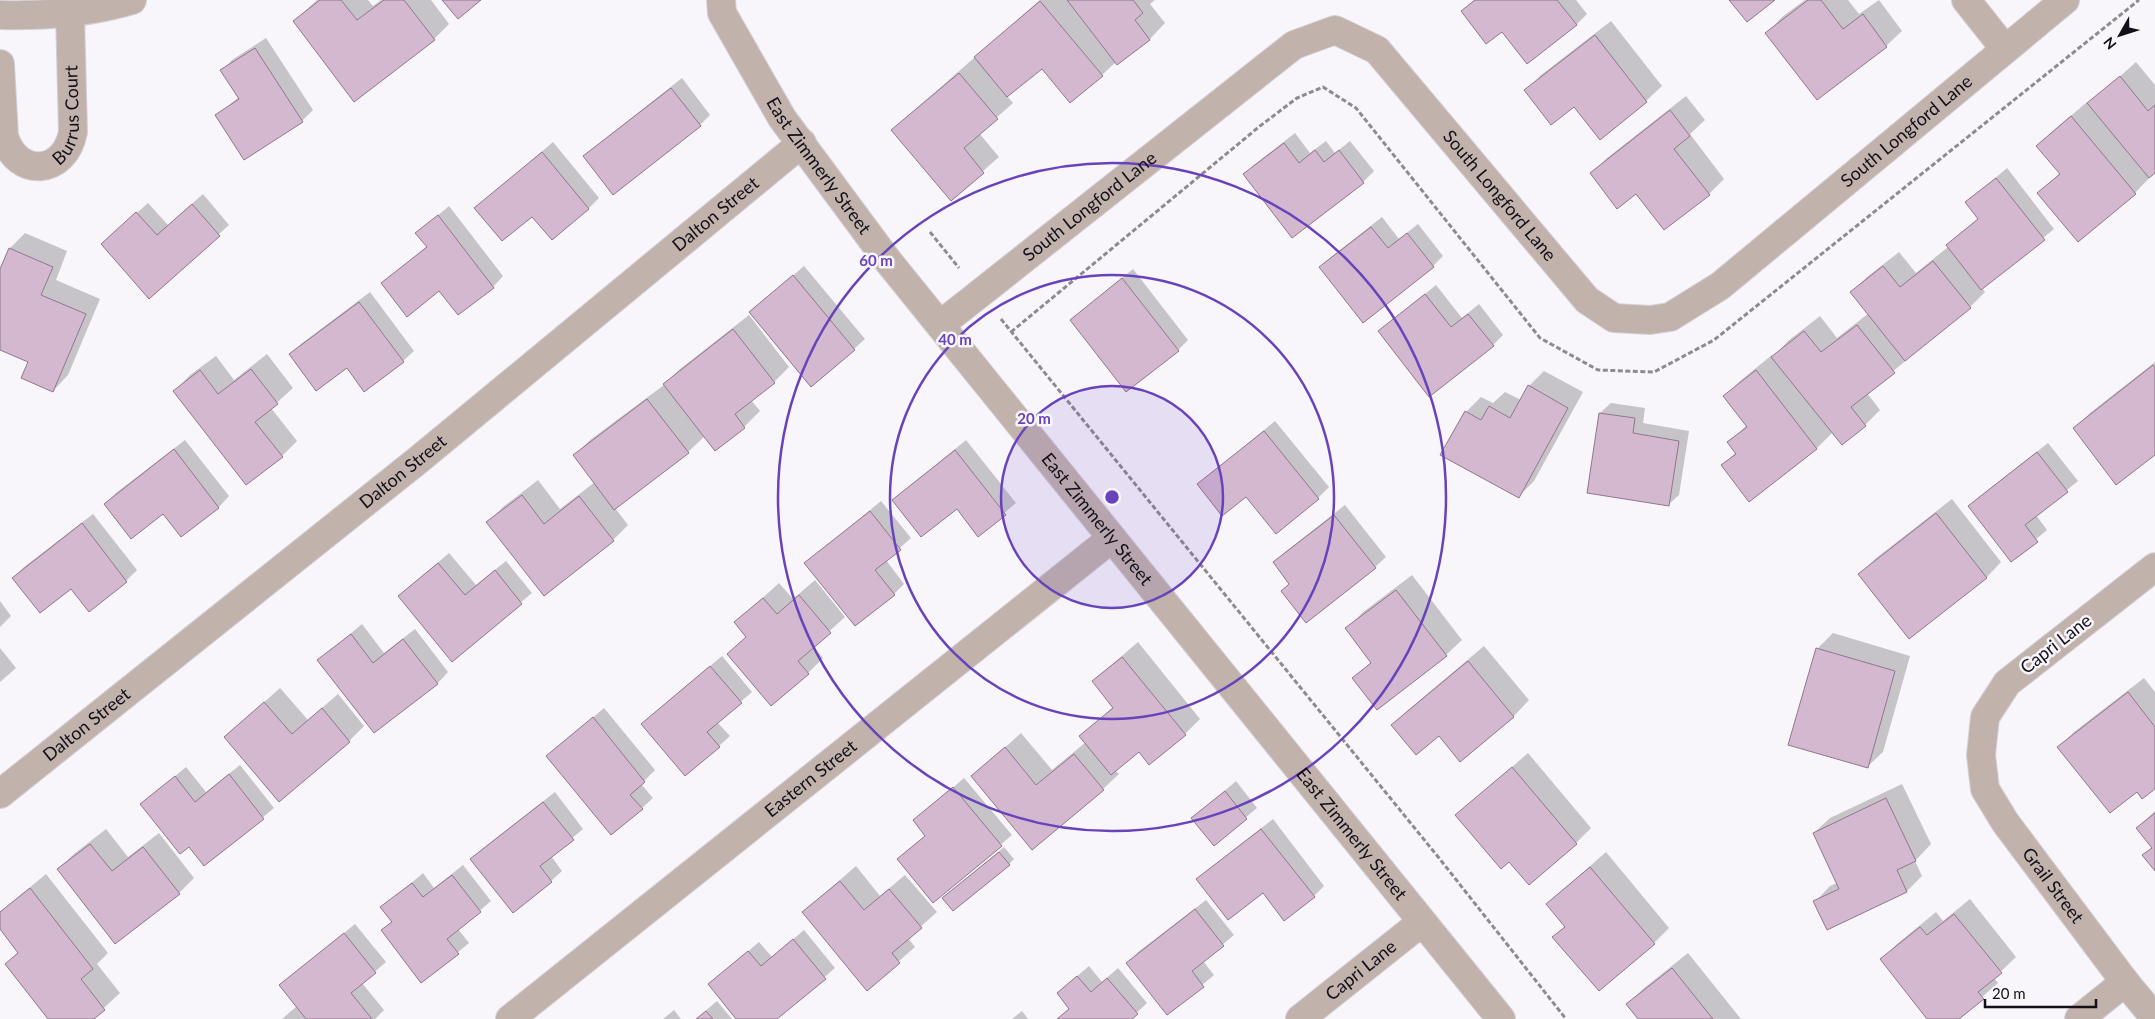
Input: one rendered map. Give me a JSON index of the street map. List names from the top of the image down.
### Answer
{
  "streets": {
    "street": [
      "Burrus Court",
      "South Longford Lane",
      "East Zimmerly Street",
      "Dalton Street",
      "Capri Lane",
      "Eastern Street",
      "Grail Street"
    ]
  },
  "crossings": [
    ["South Longford Lane", "East Zimmerly Street"],
    ["East Zimmerly Street", "Dalton Street"],
    ["East Zimmerly Street", "Capri Lane"],
    ["East Zimmerly Street", "Eastern Street"],
    ["Capri Lane", "Grail Street"]
  ],
  "scale_bar": "20 m",
  "north": "bottom left",
  "rings": ["60 m", "40 m", "20 m"]
}
